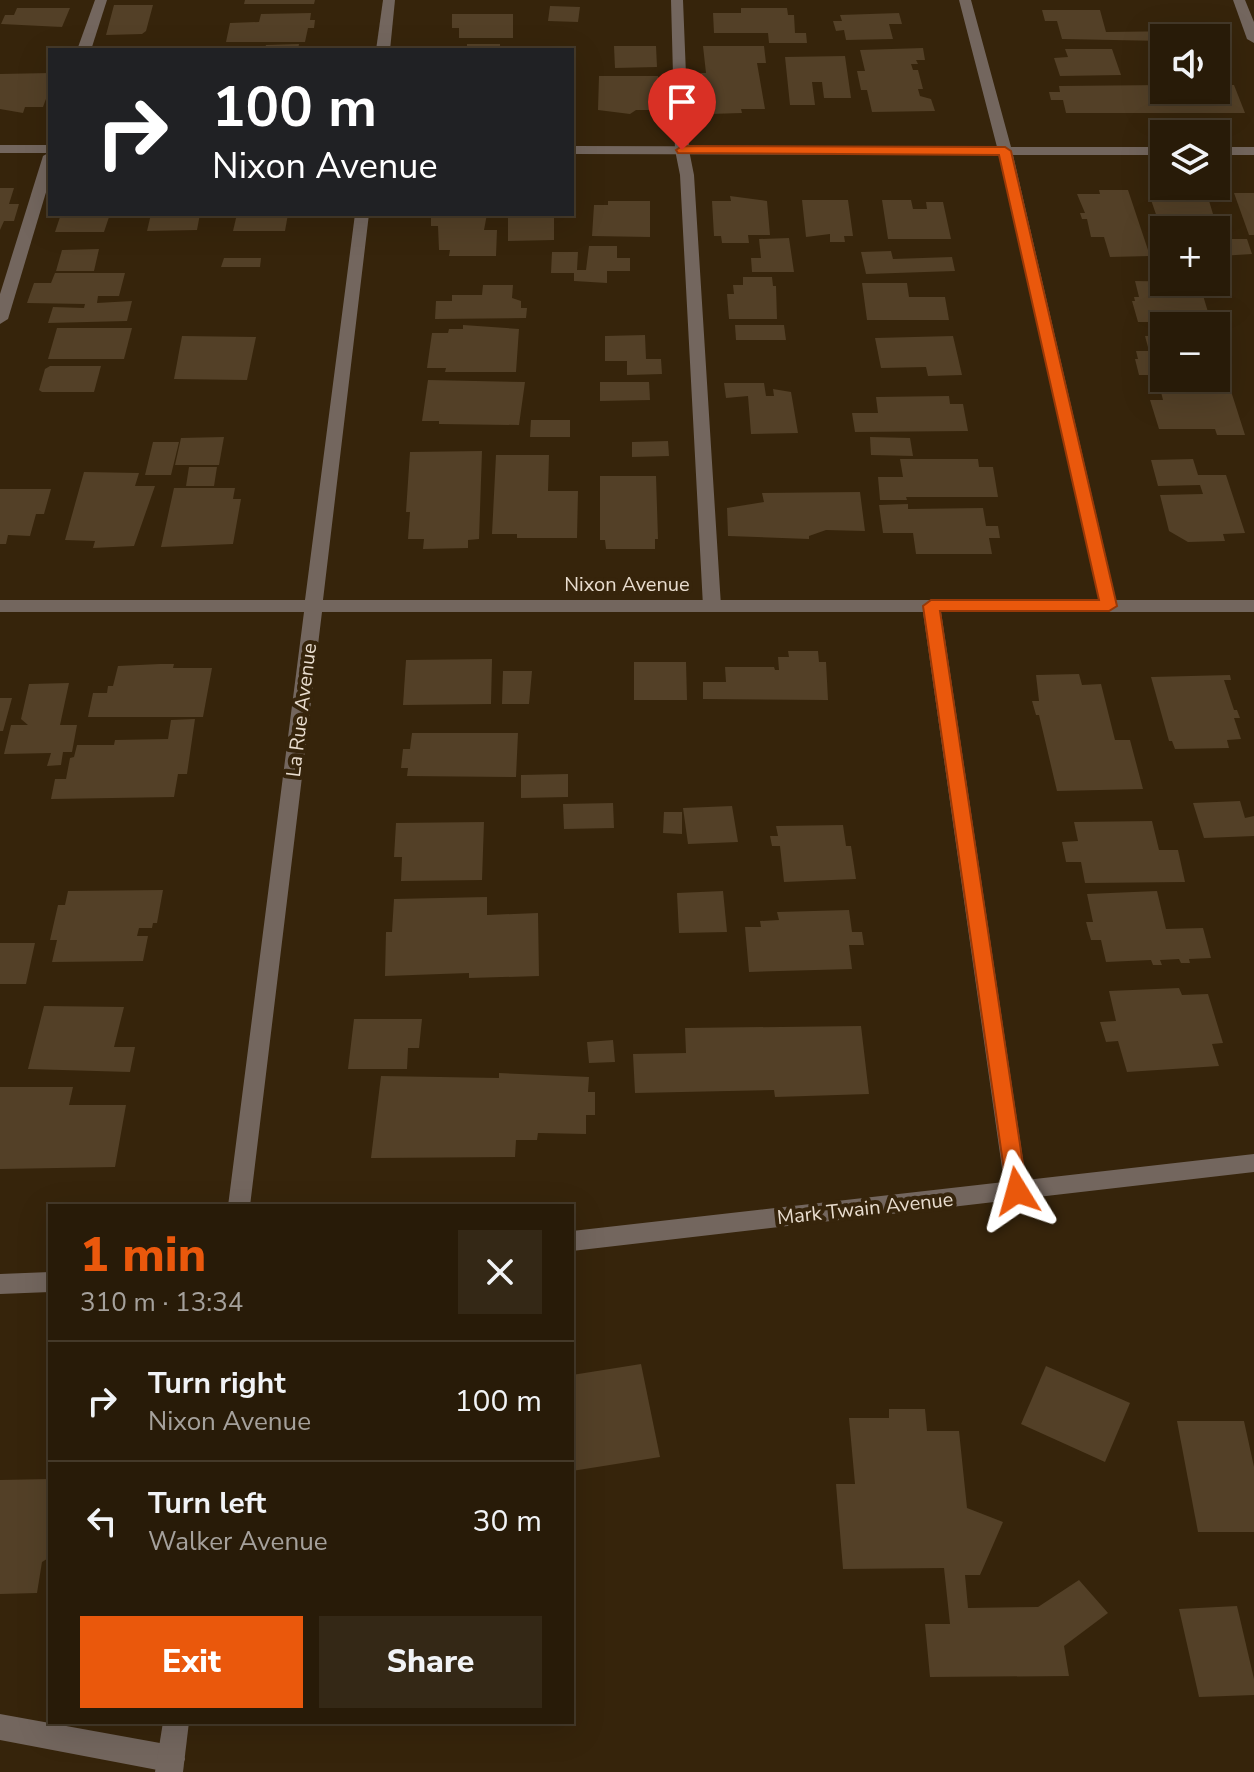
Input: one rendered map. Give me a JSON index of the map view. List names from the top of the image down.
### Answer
{
  "streets": {
    "street": ["Nixon Avenue", "La Rue Avenue", "Mark Twain Avenue"]
  },
  "crossings": [
    ["Nixon Avenue", "La Rue Avenue"]
  ],
  "page": {
    "map_buttons": ["+", "−"],
    "turn": ["100 m", "Nixon Avenue"],
    "heading": ["1 min", "310 m · 13:34"],
    "list": [
      {
        "name": "Turn right",
        "note": "Nixon Avenue",
        "value": "100 m"
      },
      {
        "name": "Turn left",
        "note": "Walker Avenue",
        "value": "30 m"
      }
    ],
    "buttons": ["Exit", "Share"]
  }
}
